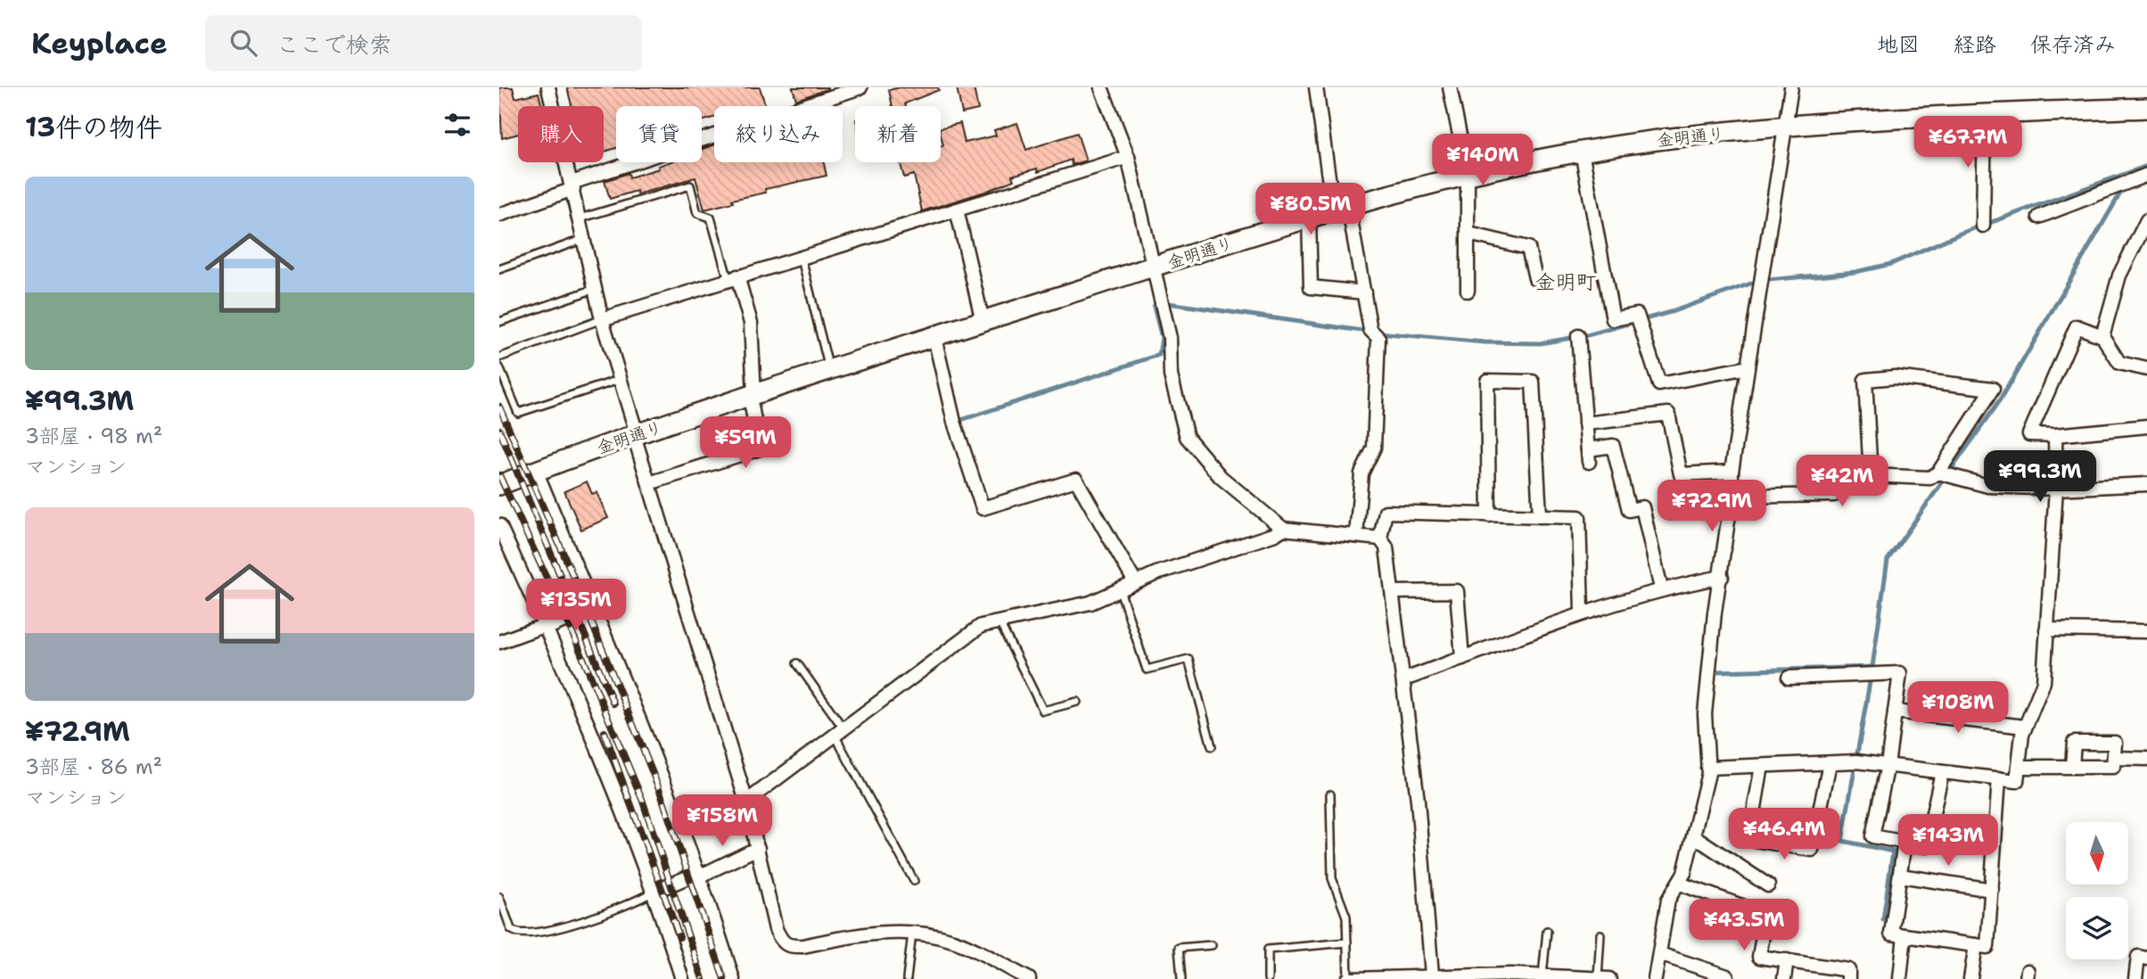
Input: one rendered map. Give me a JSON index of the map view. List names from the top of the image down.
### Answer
{
  "streets": {
    "street": ["金明通り"]
  },
  "districts": ["金明町"],
  "north": "bottom",
  "page": {
    "header": "Keyplace",
    "search": "ここで検索",
    "nav": ["地図", "経路", "保存済み"],
    "heading": "13件の物件",
    "chip": [
      "購入",
      "賃貸",
      "絞り込み",
      "新着"
    ],
    "price": [
      "¥67.7M",
      "¥140M",
      "¥80.5M",
      "¥59M",
      "¥99.3M",
      "¥42M",
      "¥72.9M",
      "¥135M",
      "¥108M",
      "¥158M",
      "¥46.4M",
      "¥143M",
      "¥43.5M"
    ],
    "list": [
      {
        "name": "¥99.3M",
        "note": "3部屋 · 98 m² · マンション"
      },
      {
        "name": "¥72.9M",
        "note": "3部屋 · 86 m² · マンション"
      }
    ]
  }
}
